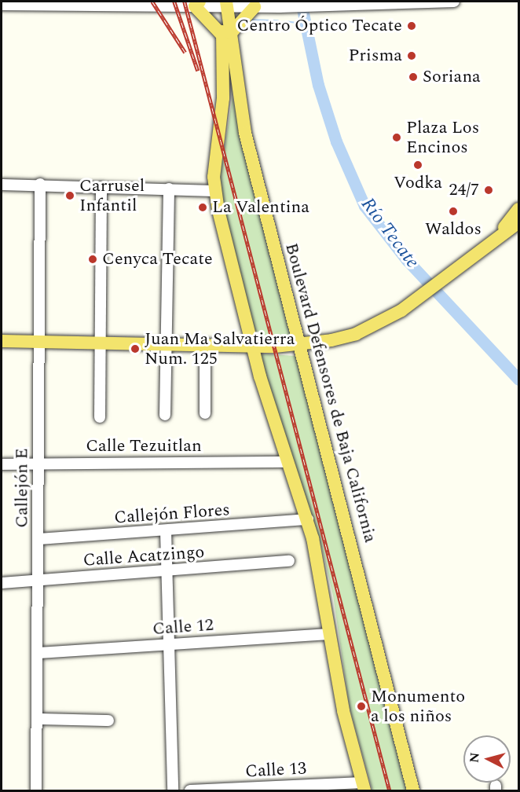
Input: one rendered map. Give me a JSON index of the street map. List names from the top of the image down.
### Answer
{
  "streets": {
    "main road": ["Boulevard Defensores de Baja California"],
    "street": [
      "Calle Tezuitlan",
      "Callejón E",
      "Callejón Flores",
      "Calle Acatzingo",
      "Calle 12",
      "Calle 13"
    ]
  },
  "crossings": [
    ["Boulevard Defensores de Baja California", "Calle Tezuitlan"],
    ["Boulevard Defensores de Baja California", "Callejón Flores"],
    ["Boulevard Defensores de Baja California", "Calle 12"],
    ["Boulevard Defensores de Baja California", "Calle 13"],
    ["Calle Tezuitlan", "Callejón E"],
    ["Callejón E", "Callejón Flores"],
    ["Callejón E", "Calle Acatzingo"],
    ["Callejón E", "Calle 12"]
  ],
  "water": ["Río Tecate"],
  "places": [
    "Centro Óptico Tecate",
    "Prisma",
    "Soriana",
    "Plaza Los Encinos",
    "Vodka",
    "24/7",
    "Carrusel Infantil",
    "La Valentina",
    "Waldos",
    "Cenyca Tecate",
    "Juan Ma Salvatierra Num. 125",
    "Monumento a los niños"
  ],
  "north": "left"
}
